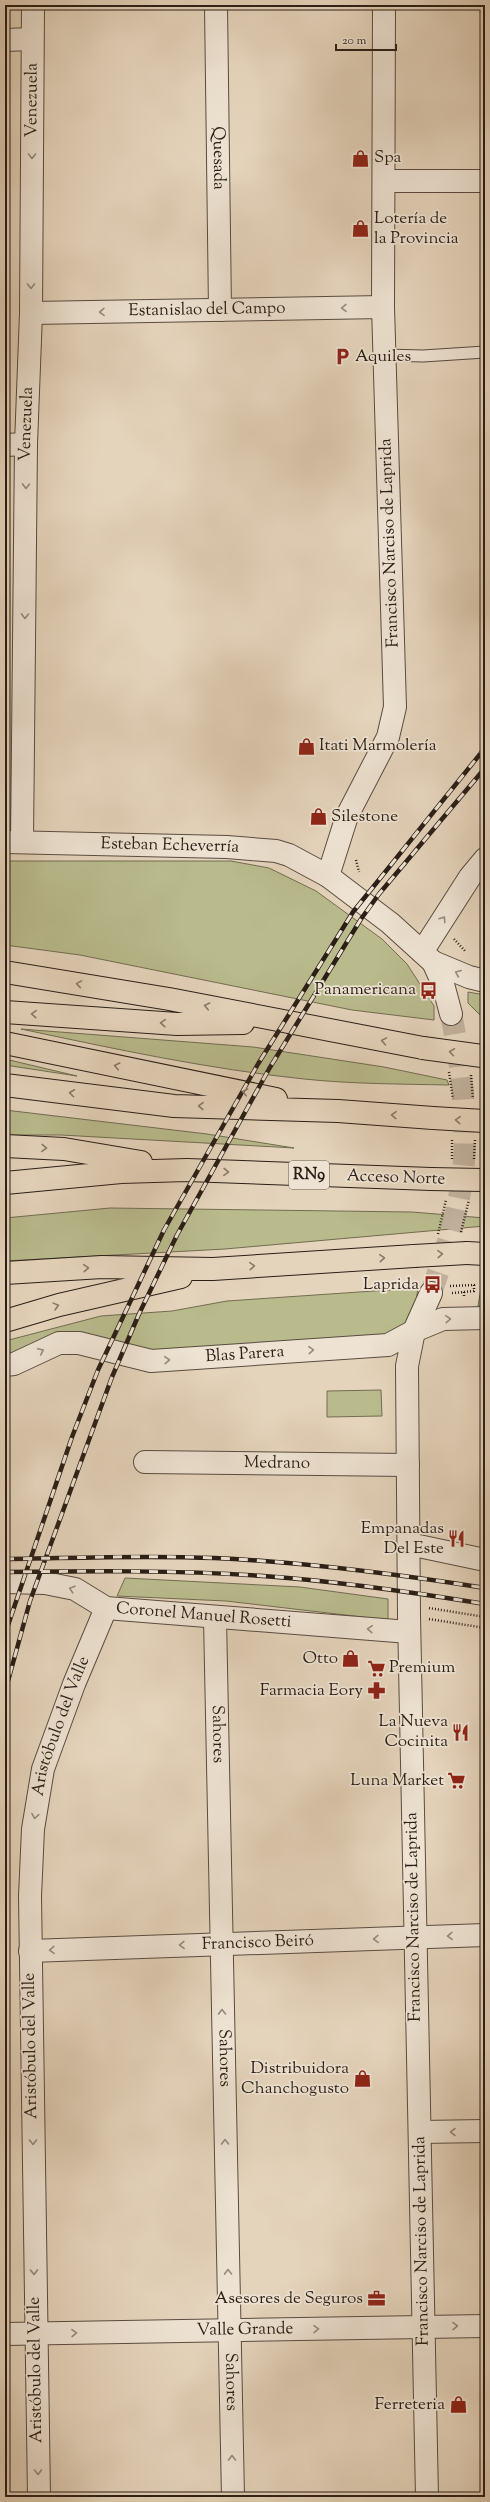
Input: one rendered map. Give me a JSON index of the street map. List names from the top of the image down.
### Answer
{
  "streets": {
    "highway": ["RN9", "Acceso Norte"],
    "street": [
      "Venezuela",
      "Quesada",
      "Estanislao del Campo",
      "Francisco Narciso de Laprida",
      "Esteban Echeverría",
      "Blas Parera",
      "Medrano",
      "Coronel Manuel Rosetti",
      "Aristóbulo del Valle",
      "Sahores",
      "Francisco Beiró",
      "Valle Grande"
    ]
  },
  "crossings": [
    ["Venezuela", "Estanislao del Campo"],
    ["Venezuela", "Esteban Echeverría"],
    ["Quesada", "Estanislao del Campo"],
    ["Estanislao del Campo", "Francisco Narciso de Laprida"],
    ["Francisco Narciso de Laprida", "Esteban Echeverría"],
    ["Francisco Narciso de Laprida", "Blas Parera"],
    ["Francisco Narciso de Laprida", "Medrano"],
    ["Francisco Narciso de Laprida", "Coronel Manuel Rosetti"],
    ["Francisco Narciso de Laprida", "Francisco Beiró"],
    ["Francisco Narciso de Laprida", "Valle Grande"],
    ["Coronel Manuel Rosetti", "Aristóbulo del Valle"],
    ["Coronel Manuel Rosetti", "Sahores"],
    ["Aristóbulo del Valle", "Francisco Beiró"],
    ["Aristóbulo del Valle", "Valle Grande"],
    ["Sahores", "Francisco Beiró"],
    ["Sahores", "Valle Grande"]
  ],
  "one_way": [
    "Venezuela",
    "Estanislao del Campo",
    "Blas Parera",
    "Coronel Manuel Rosetti",
    "Aristóbulo del Valle",
    "Sahores",
    "Francisco Beiró",
    "Valle Grande"
  ],
  "places": {
    "shop": [
      "Spa",
      "Lotería de la Provincia",
      "Itati Marmolería",
      "Silestone",
      "Otto",
      "Distribuidora Chanchogusto",
      "Ferreteria"
    ],
    "parking": ["Aquiles"],
    "bus stop": ["Panamericana", "Laprida"],
    "restaurant": ["Empanadas Del Este", "La Nueva Cocinita"],
    "supermarket": ["Premium", "Luna Market"],
    "pharmacy": ["Farmacia Eory"],
    "office": ["Asesores de Seguros"]
  },
  "scale_bar": "20 m"
}
